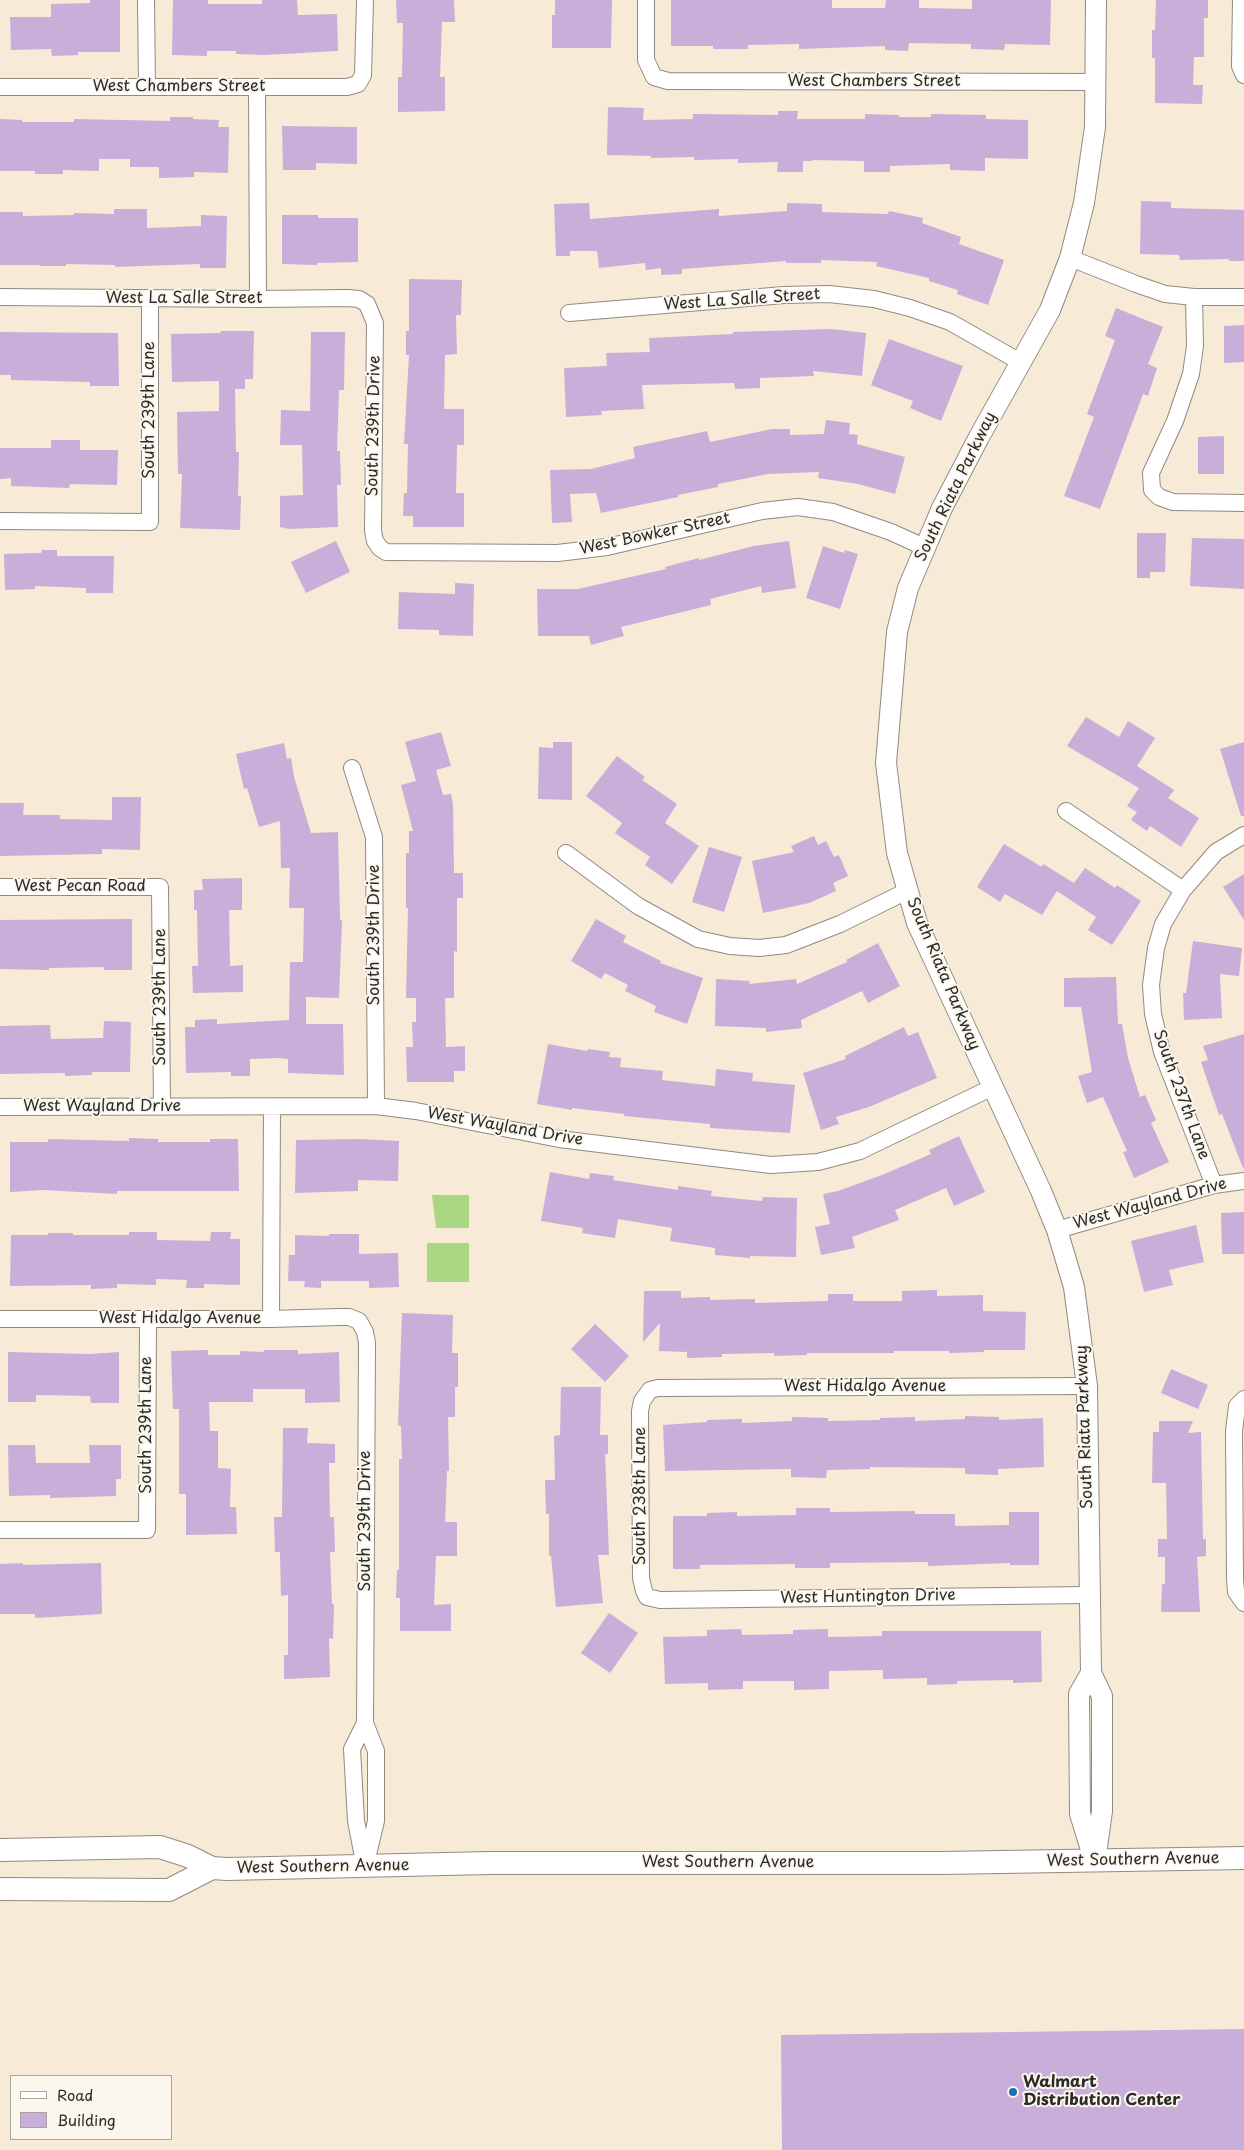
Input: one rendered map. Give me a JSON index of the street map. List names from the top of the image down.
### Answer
{
  "streets": {
    "main road": ["West Southern Avenue"],
    "street": [
      "West Chambers Street",
      "West La Salle Street",
      "South 239th Lane",
      "South 239th Drive",
      "South Riata Parkway",
      "West Bowker Street",
      "West Pecan Road",
      "South 237th Lane",
      "West Wayland Drive",
      "West Hidalgo Avenue",
      "South 238th Lane",
      "West Huntington Drive"
    ]
  },
  "crossings": [
    ["West Chambers Street", "South Riata Parkway"],
    ["West La Salle Street", "South 239th Lane"],
    ["West La Salle Street", "South 239th Drive"],
    ["West La Salle Street", "South Riata Parkway"],
    ["South 239th Lane", "West Pecan Road"],
    ["South 239th Lane", "West Wayland Drive"],
    ["South 239th Lane", "West Hidalgo Avenue"],
    ["South 239th Drive", "West Bowker Street"],
    ["South 239th Drive", "West Wayland Drive"],
    ["South 239th Drive", "West Hidalgo Avenue"],
    ["South 239th Drive", "West Southern Avenue"],
    ["South Riata Parkway", "West Bowker Street"],
    ["South Riata Parkway", "West Wayland Drive"],
    ["South Riata Parkway", "West Hidalgo Avenue"],
    ["South Riata Parkway", "West Huntington Drive"],
    ["South Riata Parkway", "West Southern Avenue"],
    ["South 237th Lane", "West Wayland Drive"],
    ["West Hidalgo Avenue", "South 238th Lane"],
    ["South 238th Lane", "West Huntington Drive"]
  ],
  "places": ["Walmart Distribution Center"],
  "legend": ["Road", "Building"]
}
